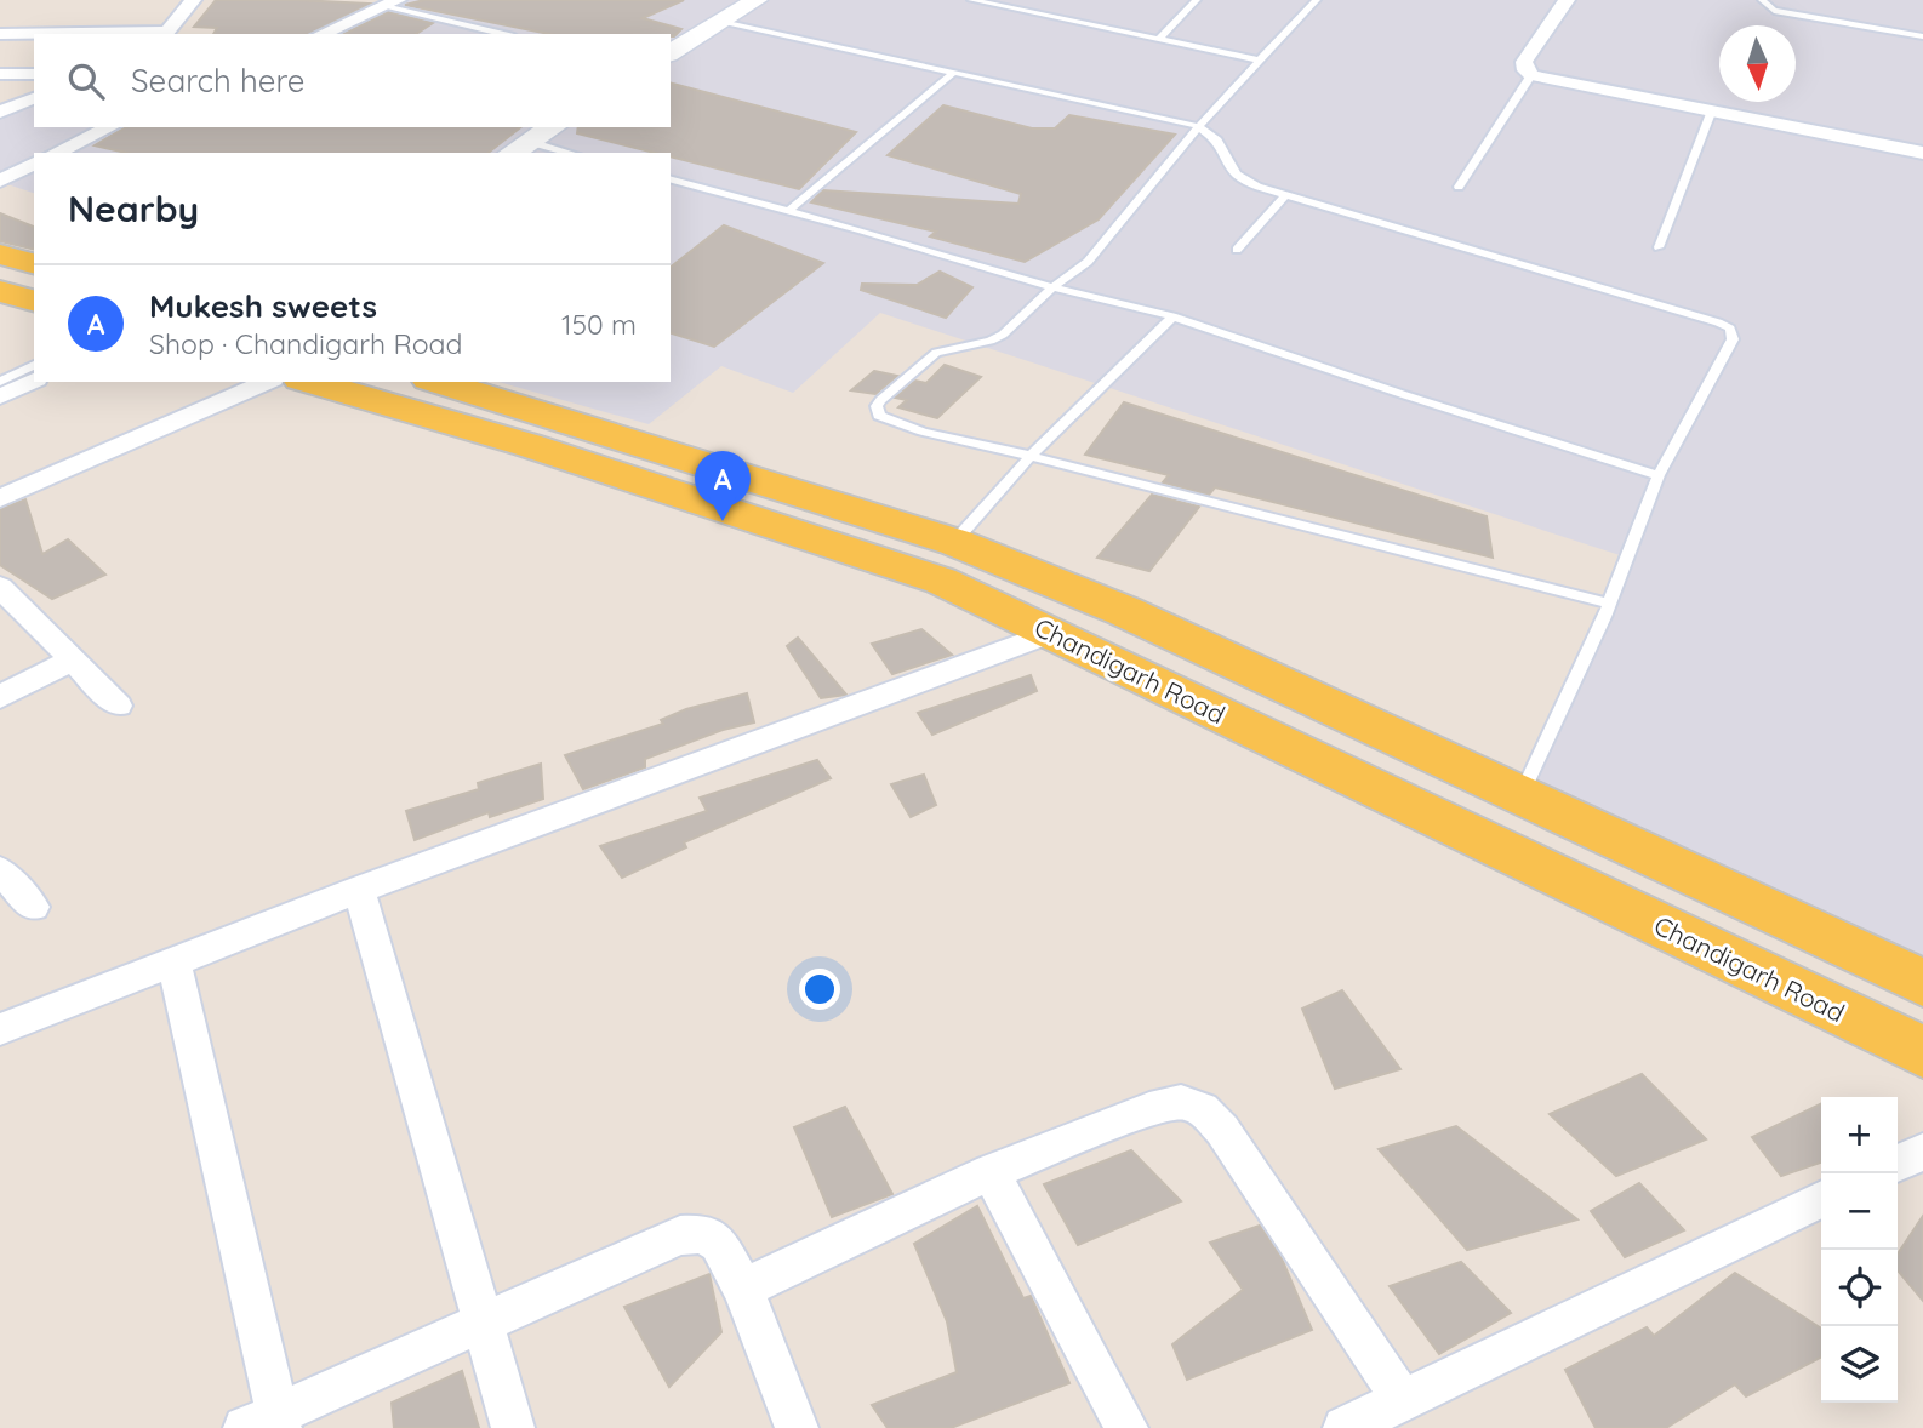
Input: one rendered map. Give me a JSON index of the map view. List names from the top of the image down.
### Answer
{
  "streets": {
    "main road": ["Chandigarh Road"]
  },
  "north": "bottom",
  "page": {
    "search": "Search here",
    "heading": "Nearby",
    "list": [
      {
        "mark": "A",
        "name": "Mukesh sweets",
        "note": "Shop · Chandigarh Road",
        "value": "150 m"
      }
    ],
    "pins": "A",
    "map_buttons": ["+", "−"]
  }
}
